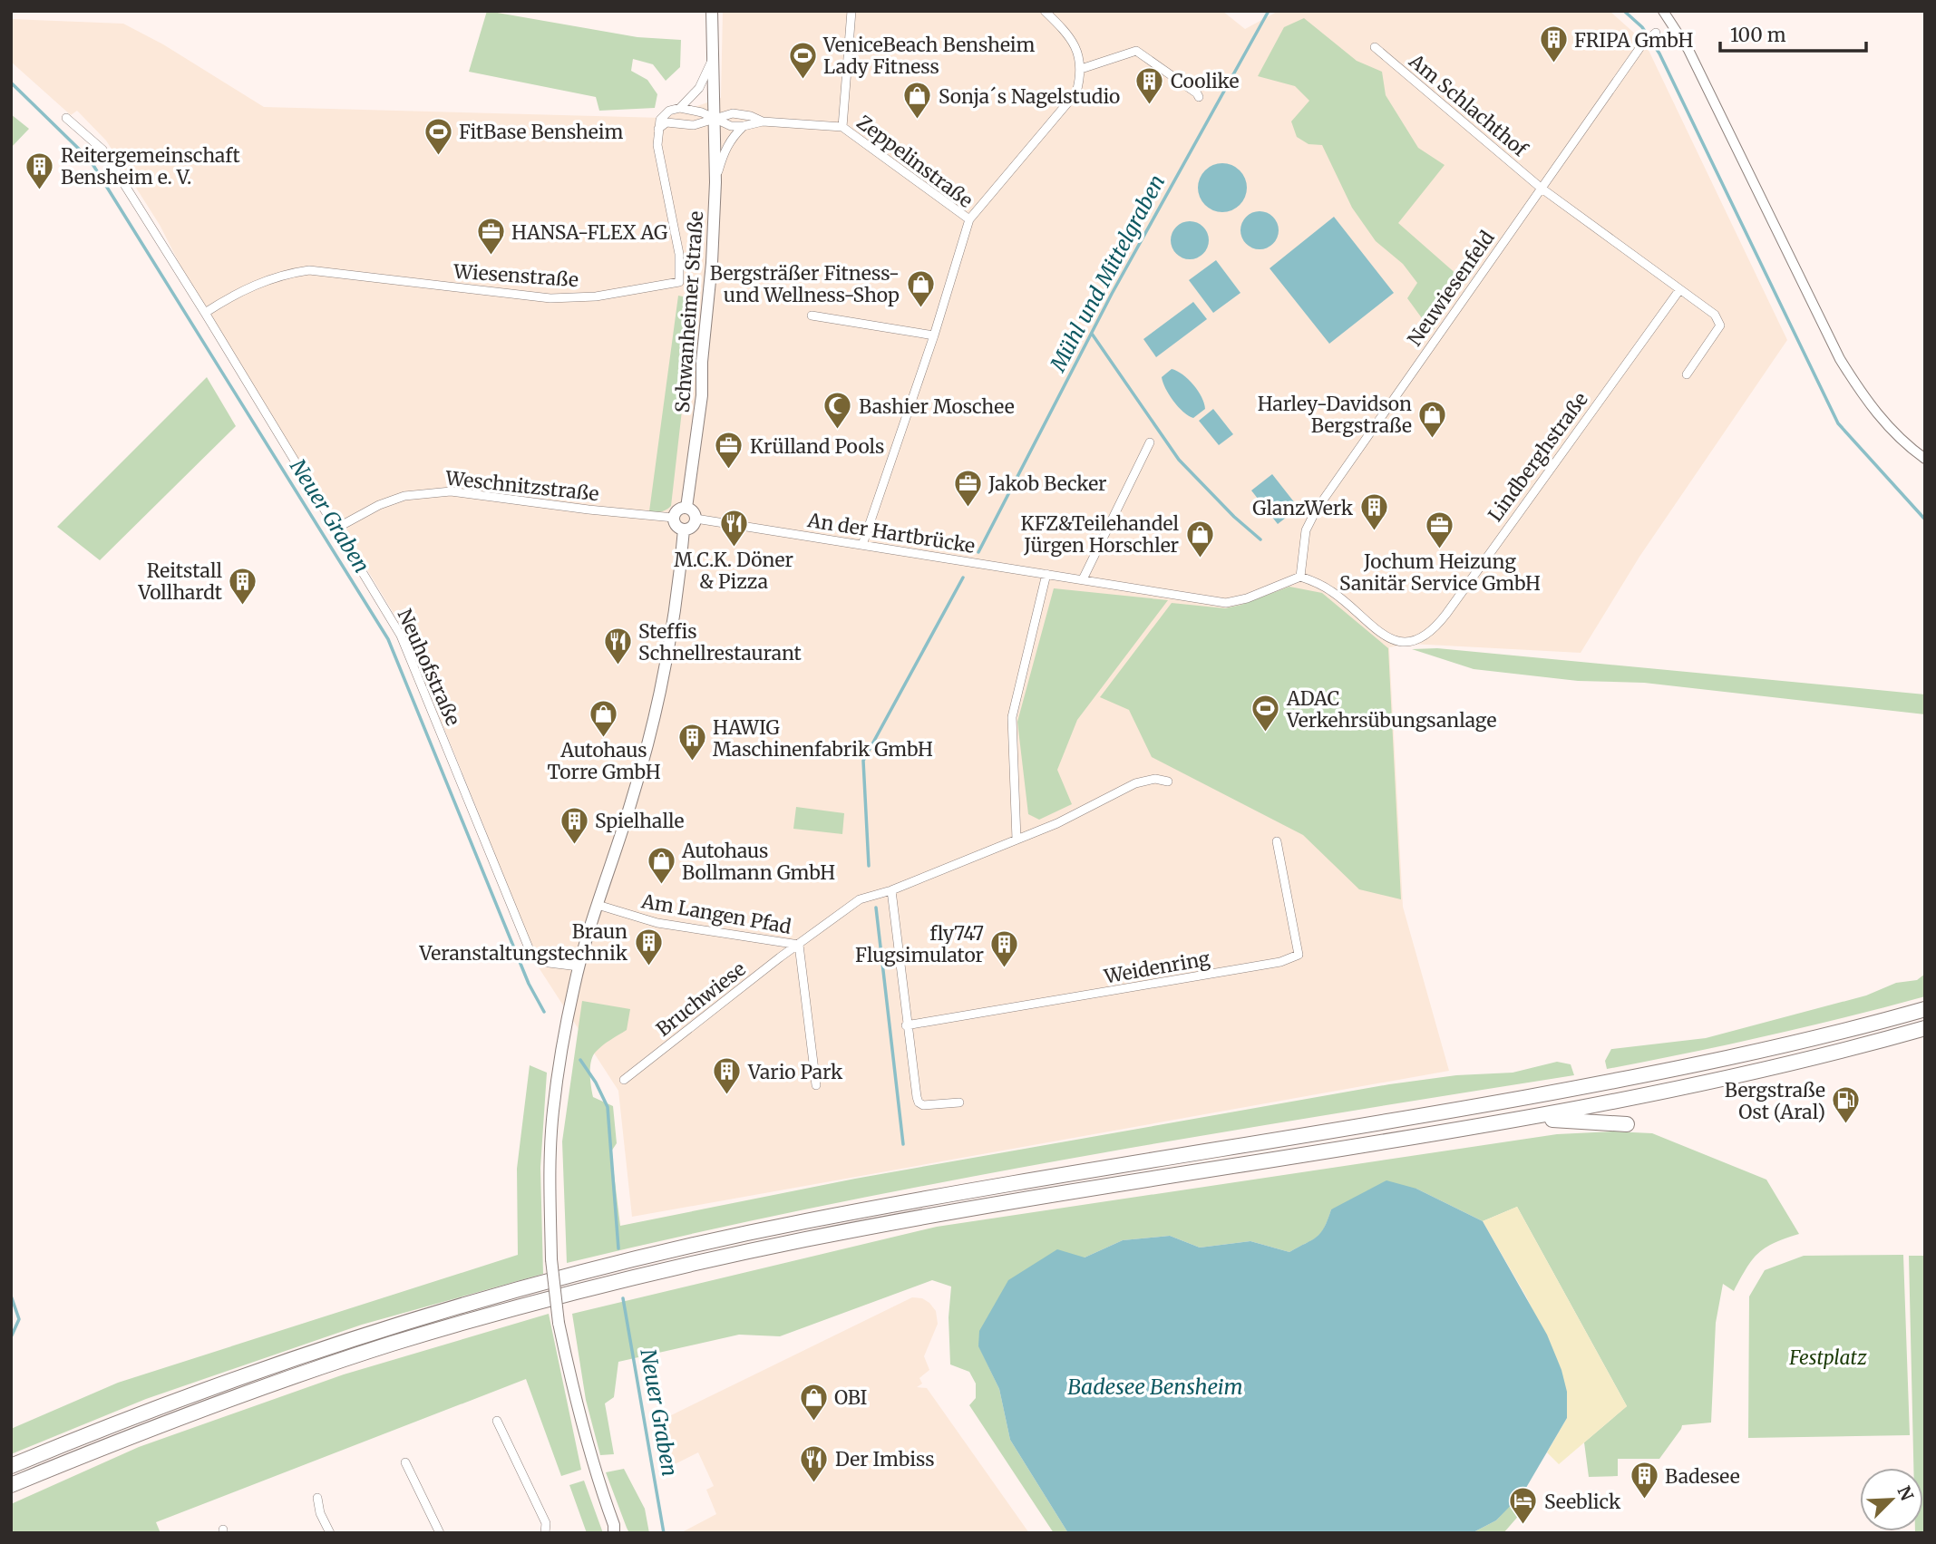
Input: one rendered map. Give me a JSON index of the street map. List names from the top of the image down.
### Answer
{
  "streets": {
    "main road": ["Schwanheimer Straße"],
    "street": [
      "Am Schlachthof",
      "Zeppelinstraße",
      "Wiesenstraße",
      "Neuwiesenfeld",
      "Lindberghstraße",
      "Weschnitzstraße",
      "An der Hartbrücke",
      "Neuhofstraße",
      "Am Langen Pfad",
      "Weidenring",
      "Bruchwiese"
    ]
  },
  "crossings": [
    ["Am Schlachthof", "Neuwiesenfeld"],
    ["Zeppelinstraße", "Schwanheimer Straße"],
    ["Zeppelinstraße", "An der Hartbrücke"],
    ["Wiesenstraße", "Neuhofstraße"],
    ["Neuwiesenfeld", "Lindberghstraße"],
    ["Neuwiesenfeld", "An der Hartbrücke"],
    ["Schwanheimer Straße", "Weschnitzstraße"],
    ["Schwanheimer Straße", "An der Hartbrücke"],
    ["Lindberghstraße", "An der Hartbrücke"],
    ["Weschnitzstraße", "An der Hartbrücke"],
    ["Weschnitzstraße", "Neuhofstraße"],
    ["Am Langen Pfad", "Bruchwiese"]
  ],
  "water": ["Mühl und Mittelgraben", "Neuer Graben", "Badesee Bensheim"],
  "parks": ["Festplatz"],
  "places": {
    "building": [
      "FRIPA GmbH",
      "Coolike",
      "Reitergemeinschaft Bensheim e. V.",
      "GlanzWerk",
      "Reitstall Vollhardt",
      "HAWIG Maschinenfabrik GmbH",
      "Spielhalle",
      "Braun Veranstaltungstechnik",
      "fly747 Flugsimulator",
      "Vario Park",
      "Badesee"
    ],
    "sports": ["VeniceBeach Bensheim Lady Fitness", "FitBase Bensheim", "ADAC Verkehrsübungsanlage"],
    "shop": [
      "Sonja´s Nagelstudio",
      "Bergsträßer Fitness- und Wellness-Shop",
      "Harley-Davidson Bergstraße",
      "KFZ&Teilehandel Jürgen Horschler",
      "Autohaus Torre GmbH",
      "Autohaus Bollmann GmbH",
      "OBI"
    ],
    "office": [
      "HANSA-FLEX AG",
      "Krülland Pools",
      "Jakob Becker",
      "Jochum Heizung Sanitär Service GmbH"
    ],
    "mosque": ["Bashier Moschee"],
    "restaurant": ["M.C.K. Döner & Pizza", "Steffis Schnellrestaurant", "Der Imbiss"],
    "fuel station": ["Bergstraße Ost (Aral)"],
    "hotel": ["Seeblick"]
  },
  "scale_bar": "100 m",
  "north": "top right"
}
